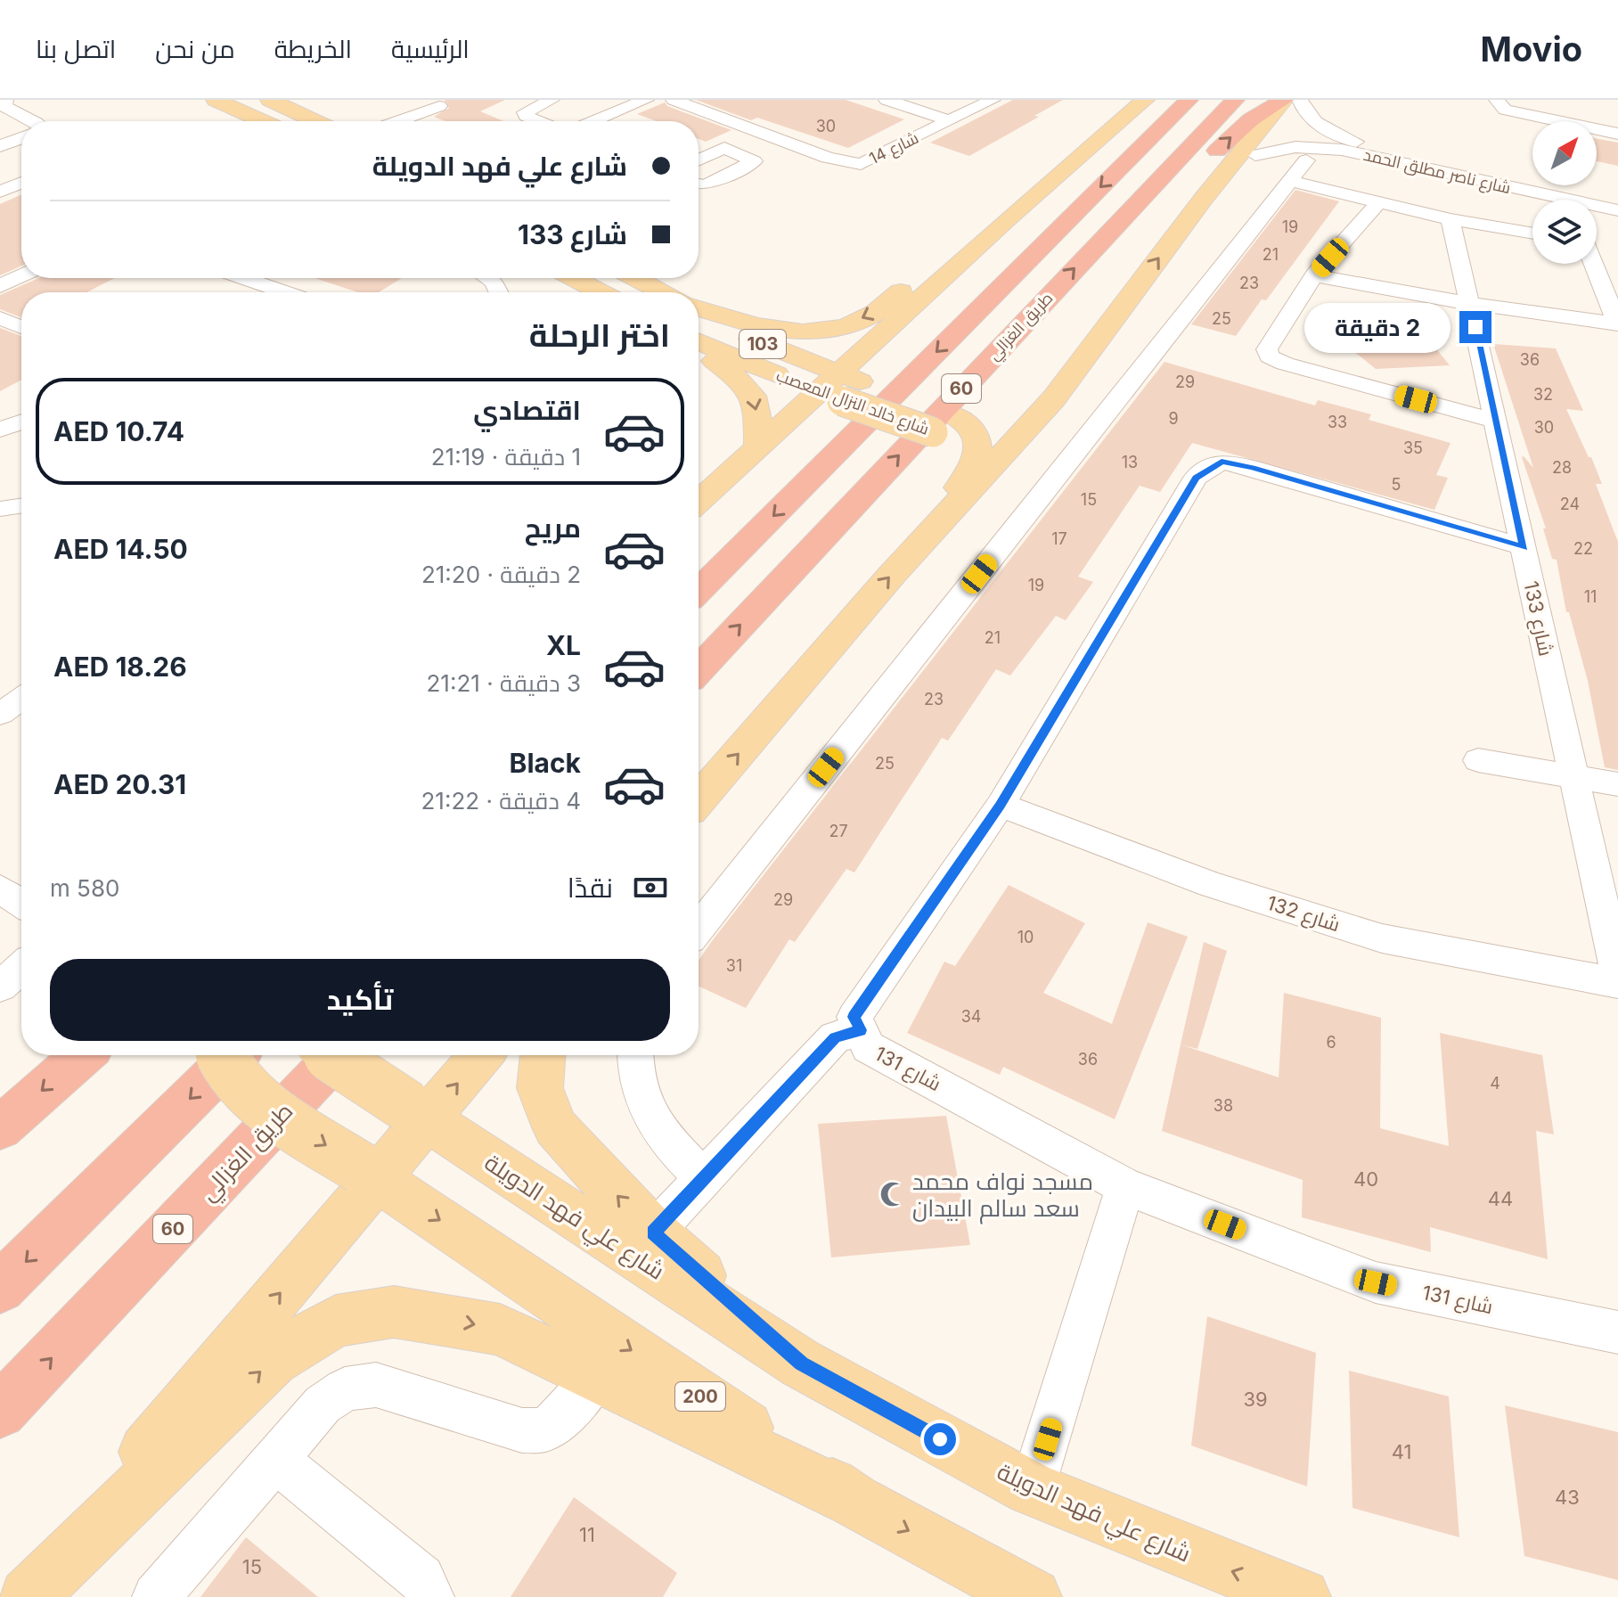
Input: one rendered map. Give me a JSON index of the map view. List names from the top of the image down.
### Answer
{
  "streets": {
    "highway": ["طريق الغزالي", "60"],
    "main road": [
      "103",
      "شارع خالد النزال المعصب",
      "شارع علي فهد الدويلة",
      "200"
    ],
    "street": [
      "شارع 14",
      "شارع ناصر مطلق الحمد",
      "شارع 133",
      "شارع 132",
      "شارع 131"
    ]
  },
  "crossings": [
    ["شارع 133", "شارع 131"],
    ["شارع 132", "شارع 131"]
  ],
  "places": {
    "mosque": ["مسجد نواف محمد سعد سالم البيدان"]
  },
  "house_numbers": [
    "30",
    "19",
    "21",
    "23",
    "25",
    "36",
    "29",
    "32",
    "9",
    "33",
    "30",
    "35",
    "13",
    "28",
    "5",
    "15",
    "24",
    "17",
    "22",
    "19",
    "11",
    "21",
    "23",
    "25",
    "27",
    "29",
    "10",
    "31",
    "34",
    "6",
    "36",
    "4",
    "38",
    "40",
    "44",
    "39",
    "41",
    "43",
    "11",
    "15"
  ],
  "north": "top right",
  "page": {
    "header": "Movio",
    "nav": [
      "الرئيسية",
      "الخريطة",
      "من نحن",
      "اتصل بنا"
    ],
    "banner": ["شارع علي فهد الدويلة", "شارع 133"],
    "heading": "اختر الرحلة",
    "bubble": "2 دقيقة",
    "list": [
      {
        "name": "اقتصادي",
        "note": "1 دقيقة · 21:19",
        "value": "AED 10.74"
      },
      {
        "name": "مريح",
        "note": "2 دقيقة · 21:20",
        "value": "AED 14.50"
      },
      {
        "name": "XL",
        "note": "3 دقيقة · 21:21",
        "value": "AED 18.26"
      },
      {
        "name": "Black",
        "note": "4 دقيقة · 21:22",
        "value": "AED 20.31"
      }
    ],
    "pay": ["نقدًا", "580 m"],
    "buttons": "تأكيد"
  }
}
